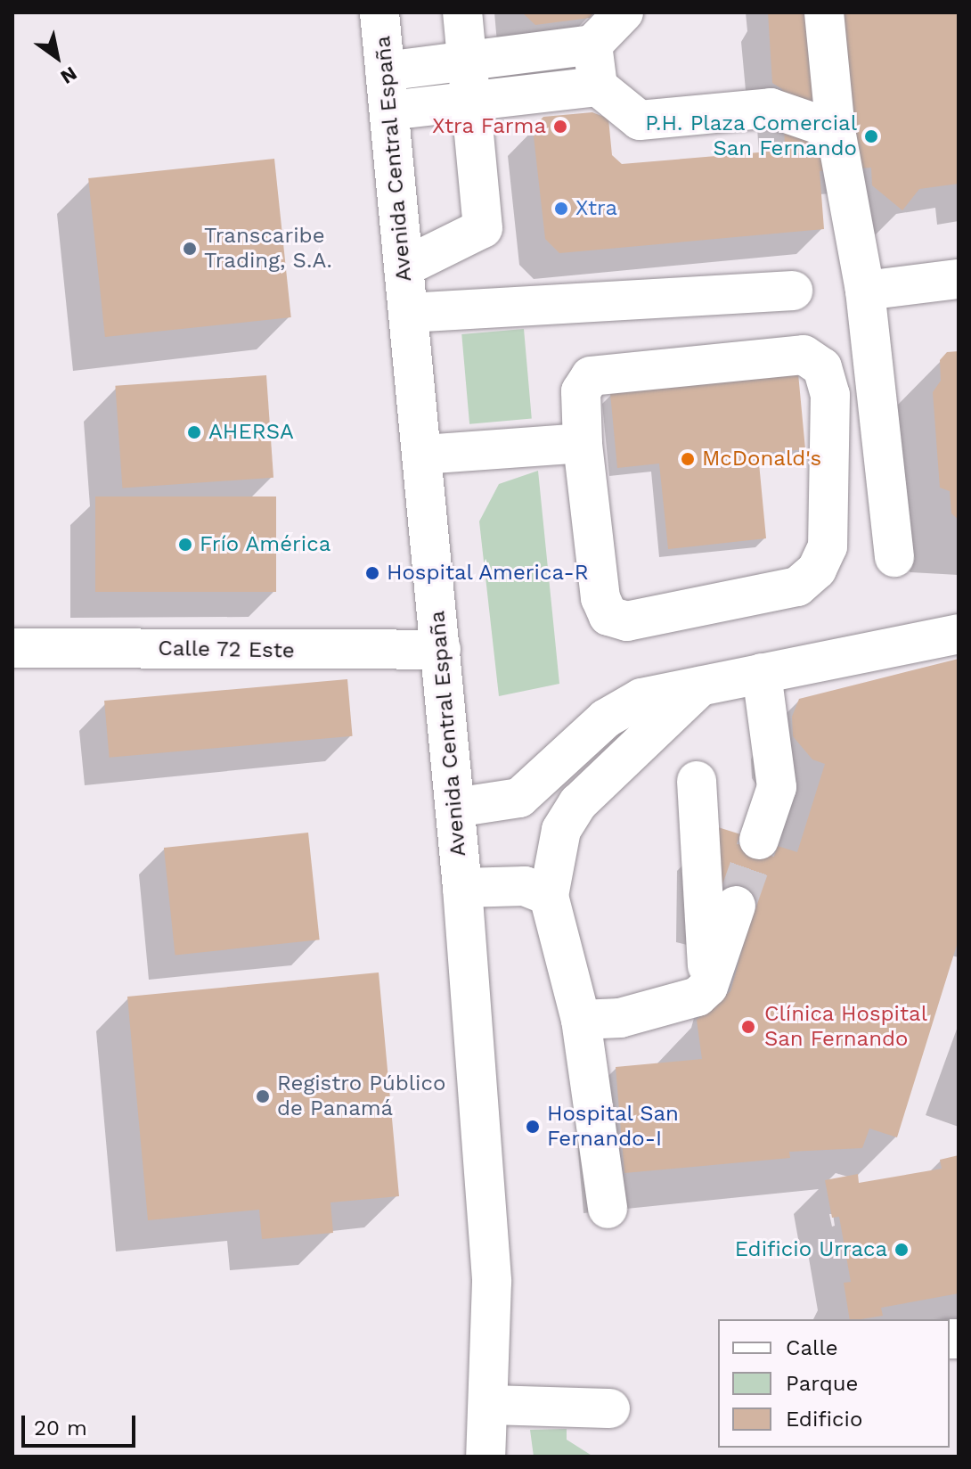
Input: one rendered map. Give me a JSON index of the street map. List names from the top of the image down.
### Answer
{
  "streets": {
    "main road": ["Avenida Central España", "Calle 72 Este"]
  },
  "crossings": [
    ["Avenida Central España", "Calle 72 Este"]
  ],
  "places": [
    "Xtra Farma",
    "P.H. Plaza Comercial San Fernando",
    "Xtra",
    "Transcaribe Trading, S.A.",
    "AHERSA",
    "McDonald's",
    "Frío América",
    "Hospital America-R",
    "Clínica Hospital San Fernando",
    "Registro Público de Panamá",
    "Hospital San Fernando-I",
    "Edificio Urraca"
  ],
  "legend": ["Calle", "Parque", "Edificio"],
  "scale_bar": "20 m",
  "north": "bottom right"
}
